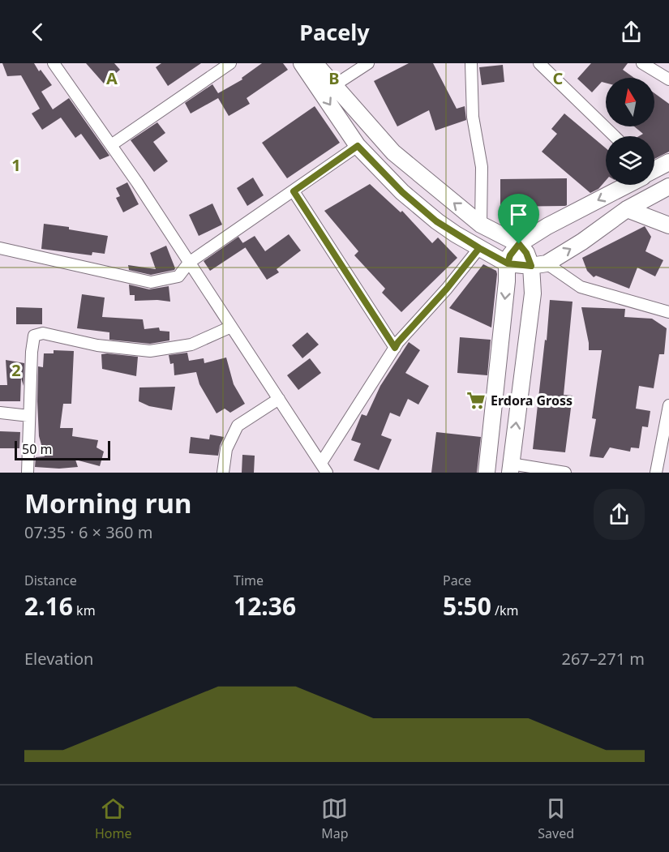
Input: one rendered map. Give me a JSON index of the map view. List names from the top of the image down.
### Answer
{
  "places": {
    "supermarket": ["Erdora Gross"]
  },
  "scale_bar": "50 m",
  "north": "top",
  "page": {
    "header": "Pacely",
    "scale": "50 m",
    "heading": ["Morning run", "07:35 · 6 × 360 m"],
    "stats": [
      ["Distance", "2.16 km"],
      ["Time", "12:36"],
      ["Pace", "5:50 /km"]
    ],
    "chart": ["Elevation", "267–271 m"],
    "tabs": ["Home", "Map", "Saved"]
  },
  "grid": {
    "columns": ["A", "B", "C"],
    "rows": ["1", "2"]
  }
}
